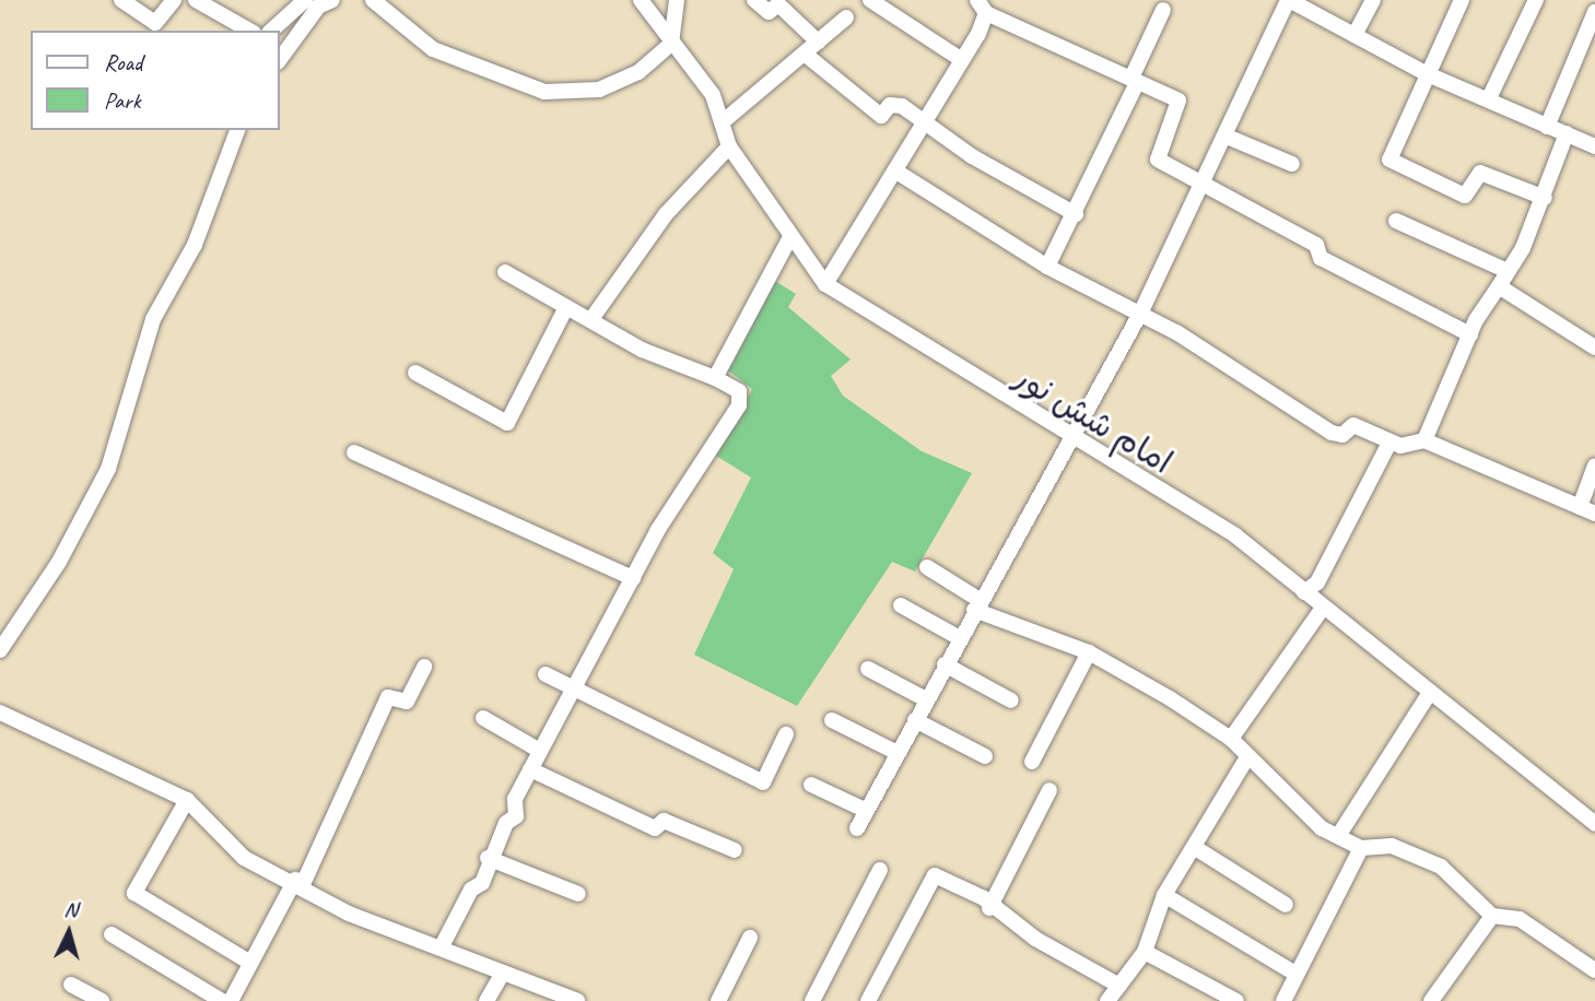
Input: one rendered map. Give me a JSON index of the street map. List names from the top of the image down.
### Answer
{
  "streets": {
    "street": ["امام شش نور"]
  },
  "legend": ["Road", "Park"],
  "north": "top"
}
